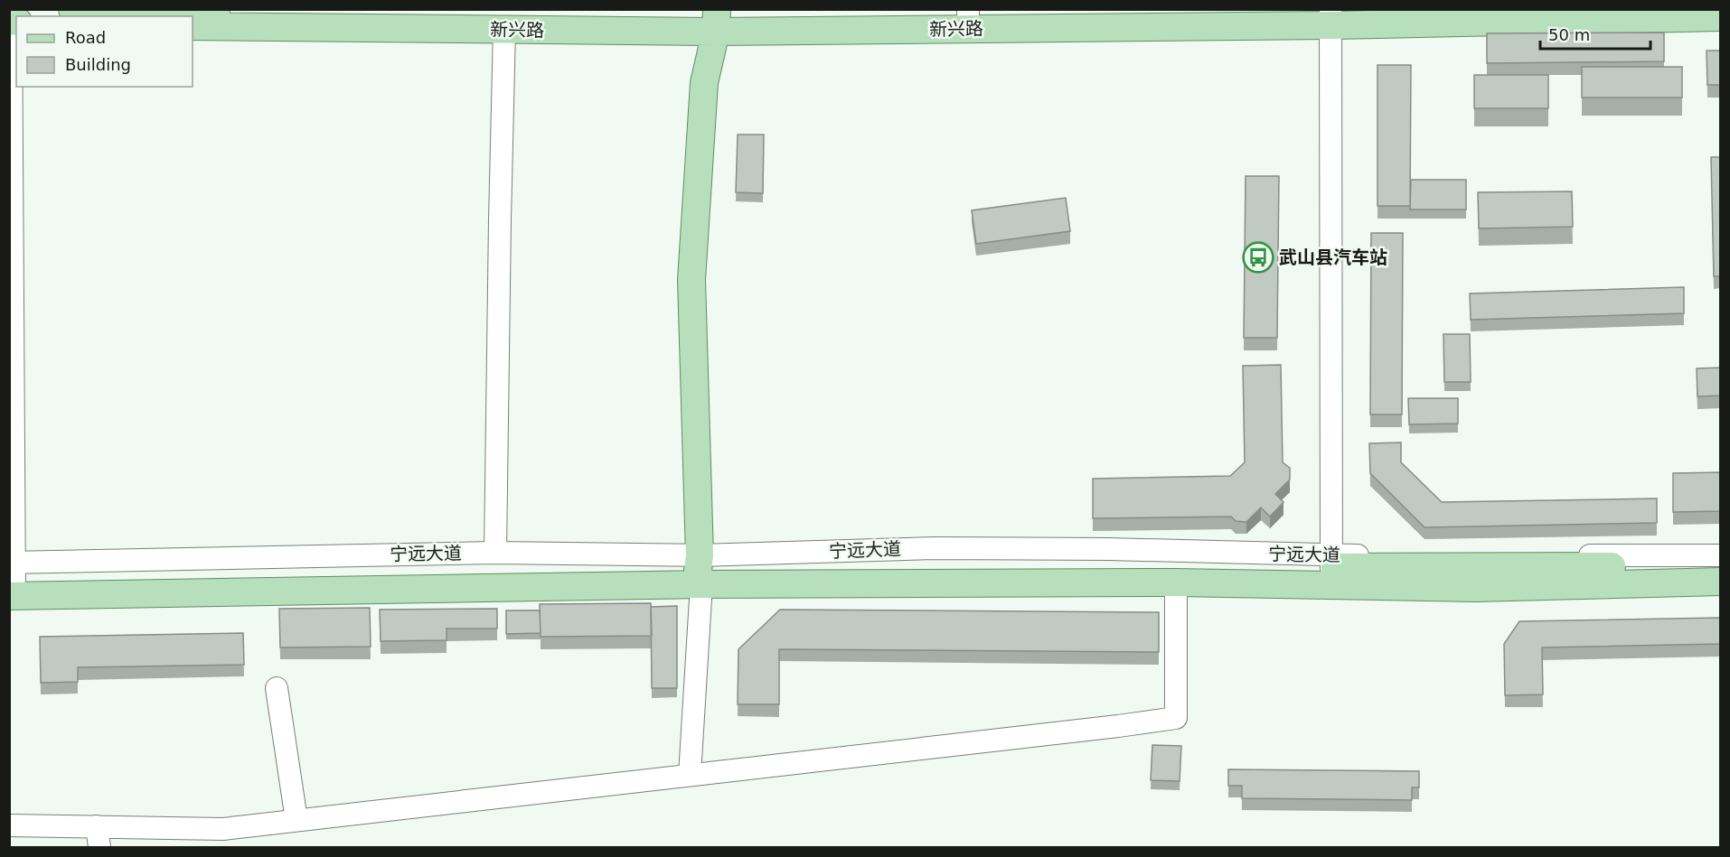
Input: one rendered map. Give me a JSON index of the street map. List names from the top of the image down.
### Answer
{
  "streets": {
    "main road": ["新兴路", "宁远大道"]
  },
  "places": {
    "bus stop": ["武山县汽车站"]
  },
  "legend": ["Road", "Building"],
  "scale_bar": "50 m"
}
